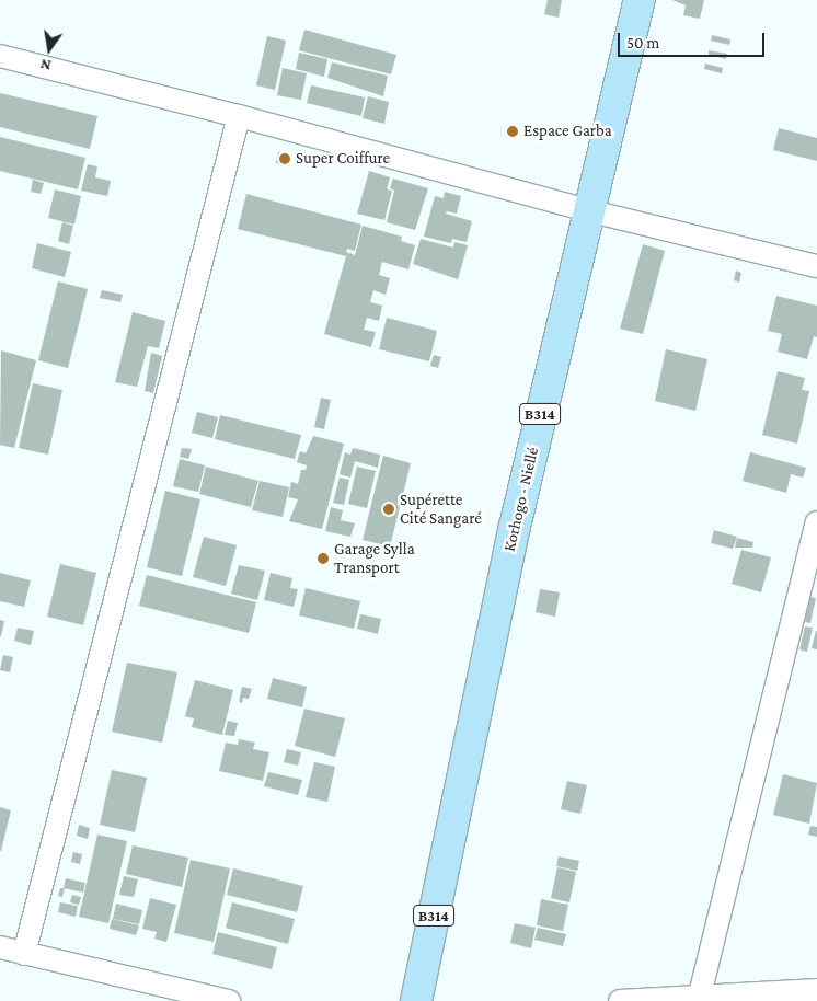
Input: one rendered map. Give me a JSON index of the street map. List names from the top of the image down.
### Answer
{
  "streets": {
    "main road": ["B314", "Korhogo - Niellé"]
  },
  "places": [
    "Espace Garba",
    "Super Coiffure",
    "Supérette Cité Sangaré",
    "Garage Sylla Transport"
  ],
  "scale_bar": "50 m",
  "north": "bottom"
}
